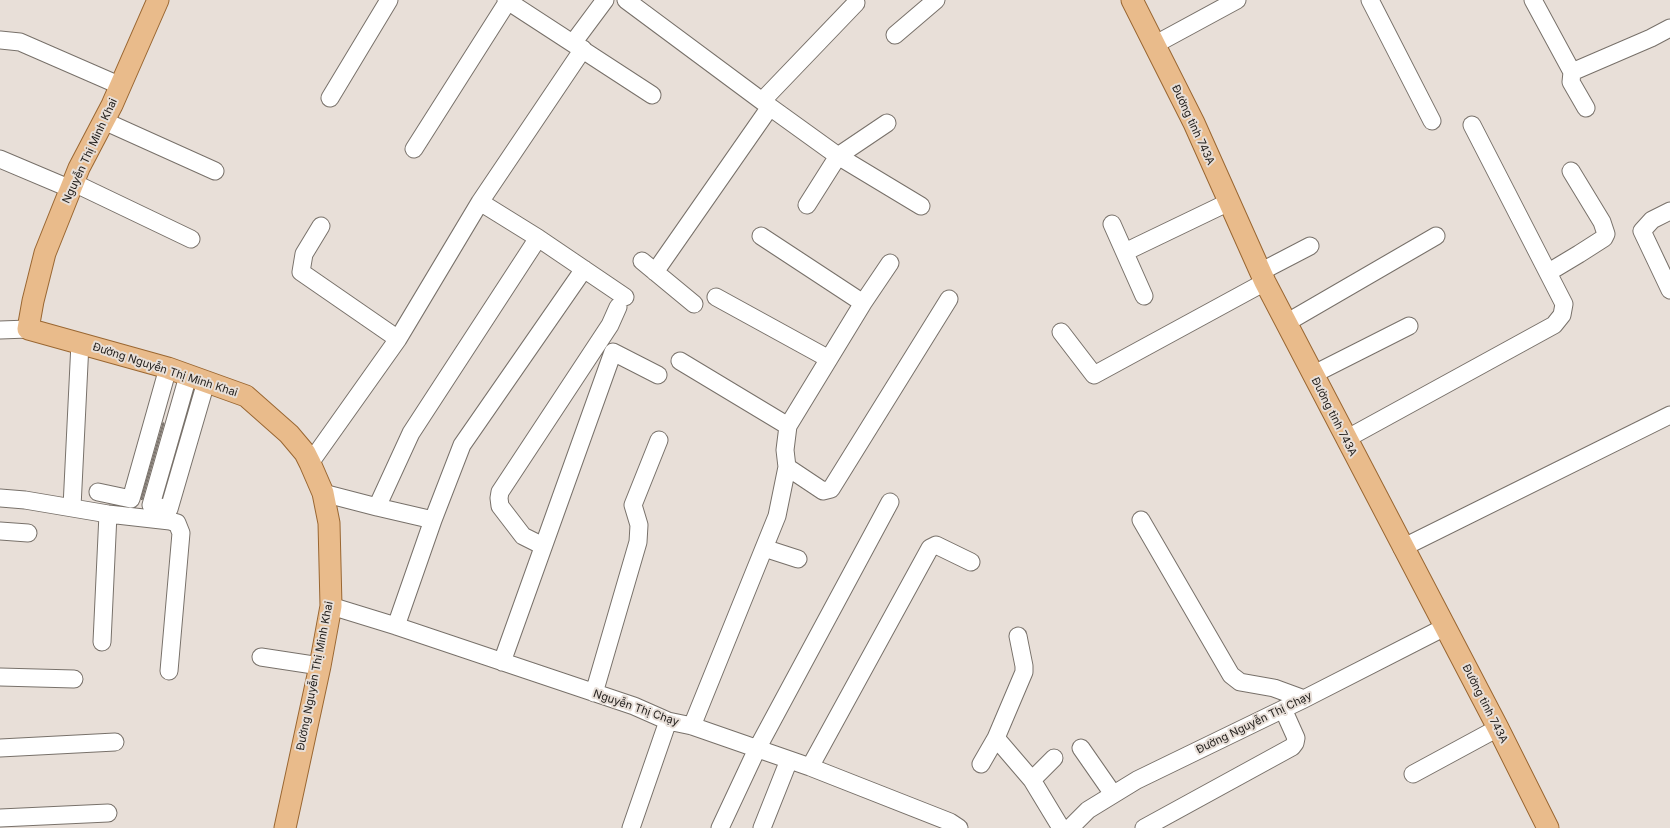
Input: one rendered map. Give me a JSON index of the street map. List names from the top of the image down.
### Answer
{
  "streets": {
    "main road": ["Đường tỉnh 743A", "Nguyễn Thị Minh Khai", "Đường Nguyễn Thị Minh Khai"],
    "street": ["Nguyễn Thị Chạy", "Đường Nguyễn Thị Chạy"]
  },
  "crossings": [
    ["Đường tỉnh 743A", "Đường Nguyễn Thị Chạy"],
    ["Nguyễn Thị Minh Khai", "Đường Nguyễn Thị Minh Khai"],
    ["Đường Nguyễn Thị Minh Khai", "Nguyễn Thị Chạy"]
  ]
}
